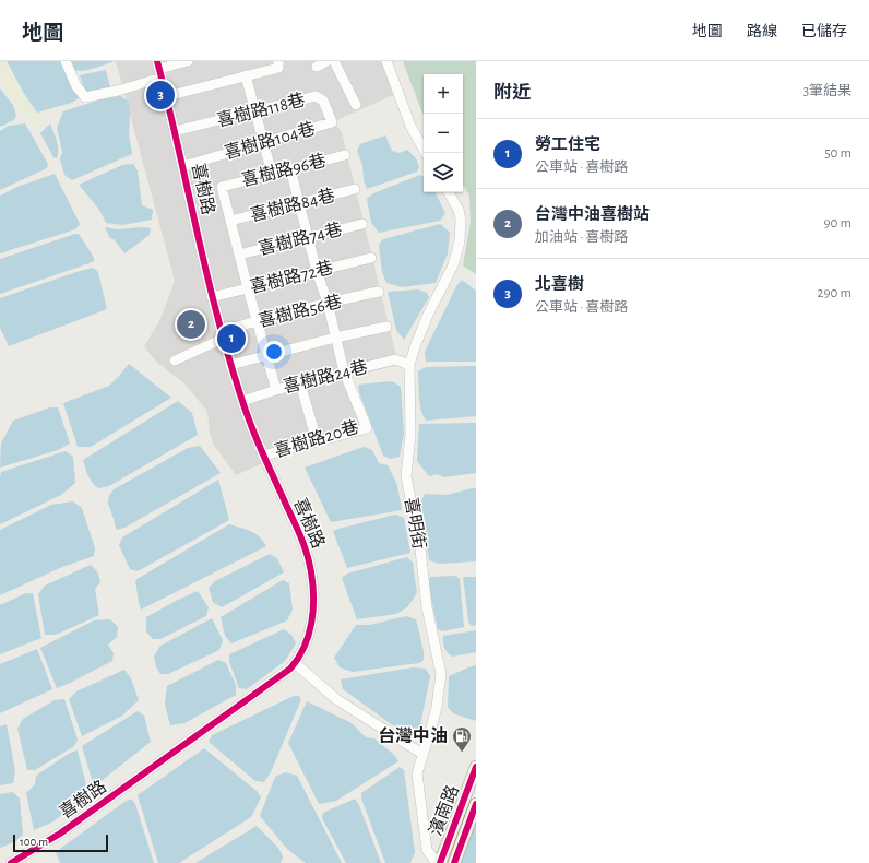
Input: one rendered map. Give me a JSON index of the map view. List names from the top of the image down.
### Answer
{
  "streets": {
    "main road": ["濱南路"],
    "street": [
      "喜樹路118巷",
      "喜樹路104巷",
      "喜樹路96巷",
      "喜樹路",
      "喜樹路84巷",
      "喜樹路74巷",
      "喜樹路72巷",
      "喜樹路56巷",
      "喜樹路24巷",
      "喜樹路20巷",
      "喜明街"
    ]
  },
  "crossings": [
    ["喜樹路118巷", "喜樹路104巷"],
    ["喜樹路118巷", "喜樹路"],
    ["喜樹路104巷", "喜樹路"],
    ["喜樹路96巷", "喜樹路84巷"],
    ["喜樹路", "喜樹路72巷"],
    ["喜樹路", "喜樹路56巷"],
    ["喜樹路", "喜樹路24巷"],
    ["喜樹路", "喜樹路20巷"],
    ["喜樹路24巷", "喜樹路20巷"],
    ["喜樹路24巷", "喜明街"]
  ],
  "places": {
    "fuel station": ["台灣中油"]
  },
  "scale_bar": "100 m",
  "page": {
    "header": "地圖",
    "nav": ["地圖", "路線", "已儲存"],
    "heading": ["附近", "3筆結果"],
    "map_buttons": ["+", "−"],
    "pins": ["3", "2", "1"],
    "list": [
      {
        "mark": "1",
        "name": "勞工住宅",
        "note": "公車站 · 喜樹路",
        "value": "50 m"
      },
      {
        "mark": "2",
        "name": "台灣中油喜樹站",
        "note": "加油站 · 喜樹路",
        "value": "90 m"
      },
      {
        "mark": "3",
        "name": "北喜樹",
        "note": "公車站 · 喜樹路",
        "value": "290 m"
      }
    ],
    "scale": "100 m"
  }
}
